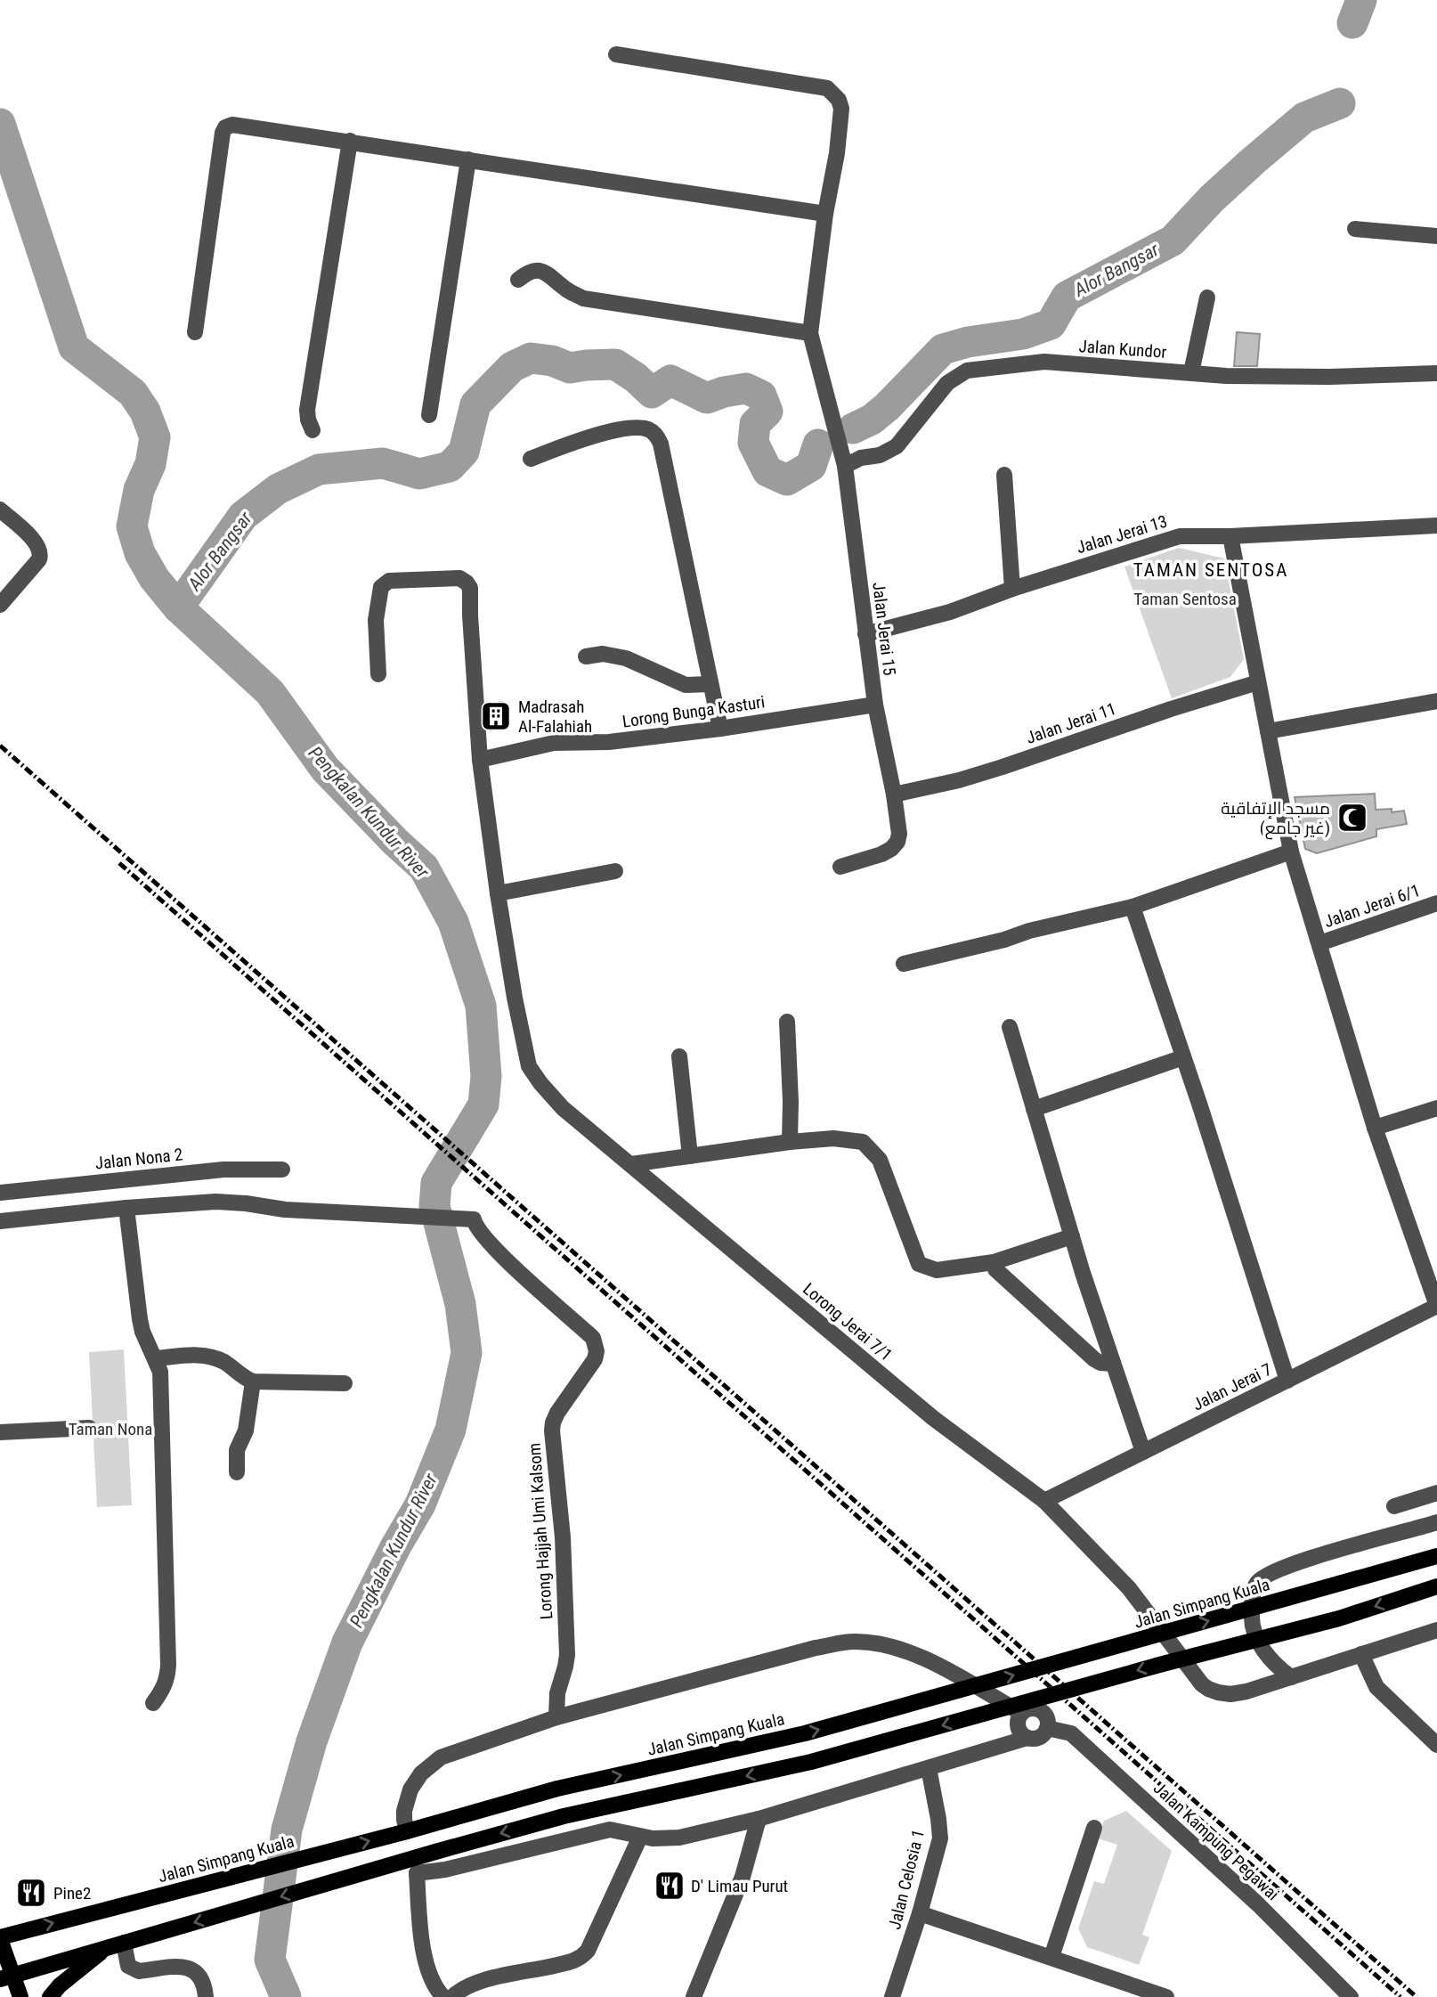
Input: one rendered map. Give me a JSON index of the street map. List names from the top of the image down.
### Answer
{
  "streets": {
    "main road": ["Jalan Simpang Kuala"],
    "street": [
      "Jalan Kundor",
      "Jalan Jerai 13",
      "Jalan Jerai 15",
      "Lorong Bunga Kasturi",
      "Jalan Jerai 11",
      "Jalan Jerai 6/1",
      "Jalan Nona 2",
      "Lorong Jerai 7/1",
      "Jalan Jerai 7",
      "Lorong Hajjah Umi Kalsom",
      "Jalan Kampung Pegawai",
      "Jalan Celosia 1"
    ]
  },
  "crossings": [
    ["Jalan Kundor", "Jalan Jerai 15"],
    ["Jalan Jerai 13", "Jalan Jerai 15"],
    ["Jalan Jerai 15", "Lorong Bunga Kasturi"],
    ["Jalan Jerai 15", "Jalan Jerai 11"],
    ["Lorong Bunga Kasturi", "Lorong Jerai 7/1"],
    ["Lorong Jerai 7/1", "Jalan Jerai 7"]
  ],
  "districts": ["TAMAN SENTOSA"],
  "water": ["Alor Bangsar", "Pengkalan Kundur River"],
  "parks": ["Taman Sentosa", "Taman Nona"],
  "places": {
    "building": ["Madrasah Al-Falahiah"],
    "mosque": ["مسجد الإتفاقية (غير جامع)"],
    "restaurant": ["D' Limau Purut", "Pine2"]
  }
}
